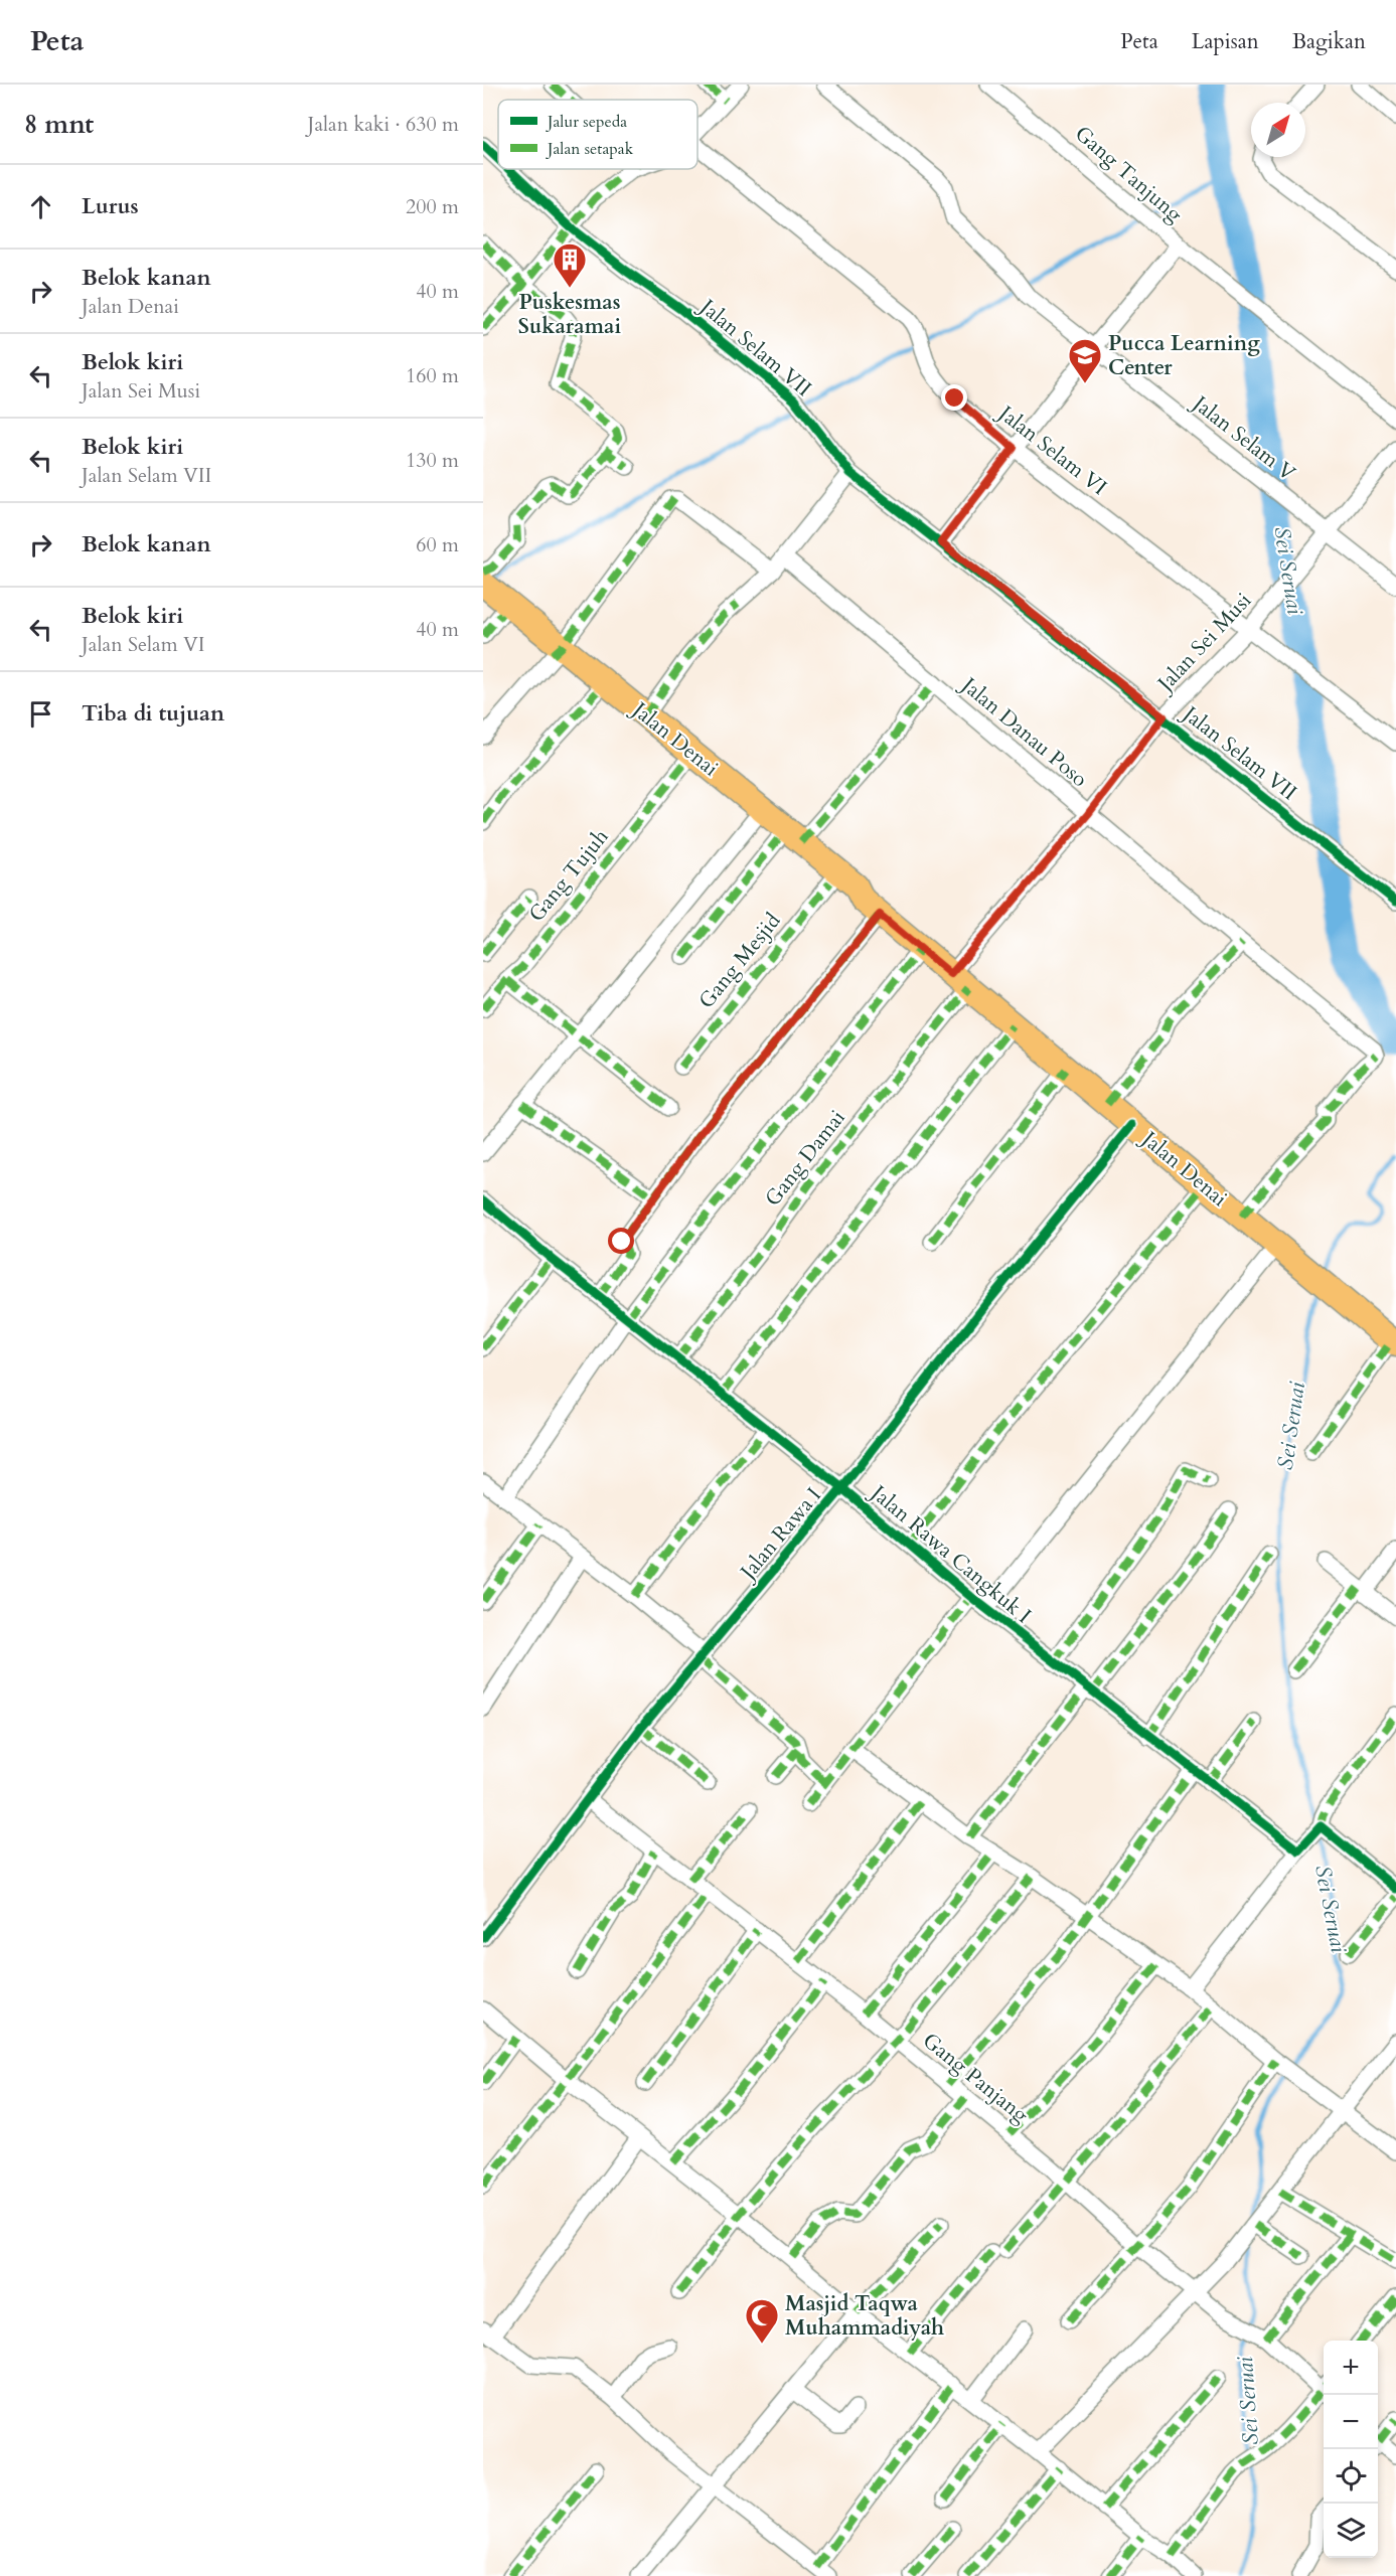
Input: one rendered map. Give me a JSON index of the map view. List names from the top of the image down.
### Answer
{
  "streets": {
    "main road": ["Jalan Denai"],
    "street": [
      "Gang Tanjung",
      "Jalan Selam VII",
      "Jalan Selam V",
      "Jalan Selam VI",
      "Jalan Sei Musi",
      "Jalan Danau Poso",
      "Gang Tujuh",
      "Gang Mesjid",
      "Gang Damai",
      "Jalan Rawa I",
      "Jalan Rawa Cangkuk I",
      "Gang Panjang"
    ]
  },
  "crossings": [
    ["Jalan Selam VII", "Jalan Sei Musi"],
    ["Jalan Selam V", "Jalan Sei Musi"],
    ["Jalan Selam VI", "Jalan Sei Musi"],
    ["Jalan Sei Musi", "Jalan Danau Poso"],
    ["Jalan Sei Musi", "Jalan Denai"],
    ["Jalan Sei Musi", "Gang Damai"],
    ["Jalan Danau Poso", "Jalan Denai"],
    ["Jalan Denai", "Gang Tujuh"],
    ["Jalan Denai", "Gang Mesjid"],
    ["Jalan Denai", "Gang Damai"],
    ["Jalan Denai", "Jalan Rawa I"],
    ["Gang Damai", "Jalan Rawa Cangkuk I"],
    ["Jalan Rawa I", "Jalan Rawa Cangkuk I"],
    ["Jalan Rawa I", "Gang Panjang"]
  ],
  "water": ["Sei Seruai"],
  "places": {
    "building": ["Puskesmas Sukaramai"],
    "school or university": ["Pucca Learning Center"],
    "mosque": ["Masjid Taqwa Muhammadiyah"]
  },
  "legend": ["Jalur sepeda", "Jalan setapak"],
  "north": "top right",
  "page": {
    "header": "Peta",
    "nav": ["Peta", "Lapisan", "Bagikan"],
    "heading": ["8 mnt", "Jalan kaki · 630 m"],
    "list": [
      ["Lurus", "200 m"],
      ["Belok kanan", "Jalan Denai", "40 m"],
      ["Belok kiri", "Jalan Sei Musi", "160 m"],
      ["Belok kiri", "Jalan Selam VII", "130 m"],
      ["Belok kanan", "60 m"],
      ["Belok kiri", "Jalan Selam VI", "40 m"],
      "Tiba di tujuan"
    ],
    "map_buttons": ["+", "−"]
  }
}
